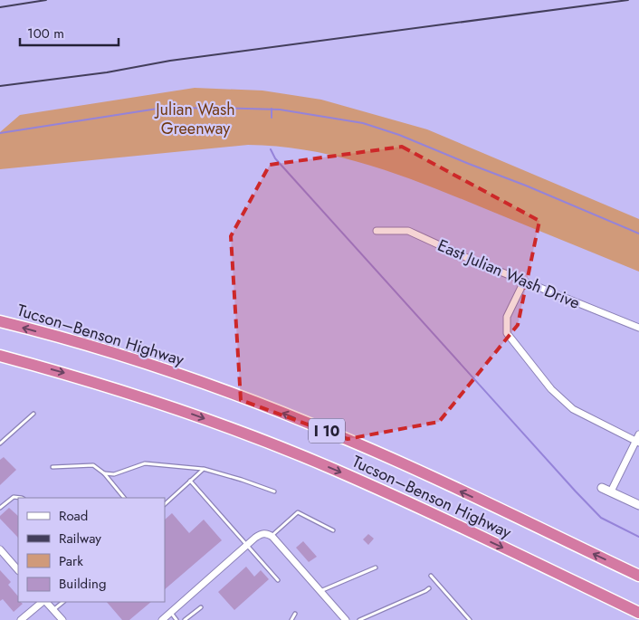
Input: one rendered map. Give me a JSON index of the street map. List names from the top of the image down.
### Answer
{
  "streets": {
    "highway": ["Tucson–Benson Highway", "I 10"],
    "street": ["East Julian Wash Drive"]
  },
  "parks": ["Julian Wash Greenway"],
  "legend": [
    "Road",
    "Railway",
    "Park",
    "Building"
  ],
  "scale_bar": "100 m"
}
